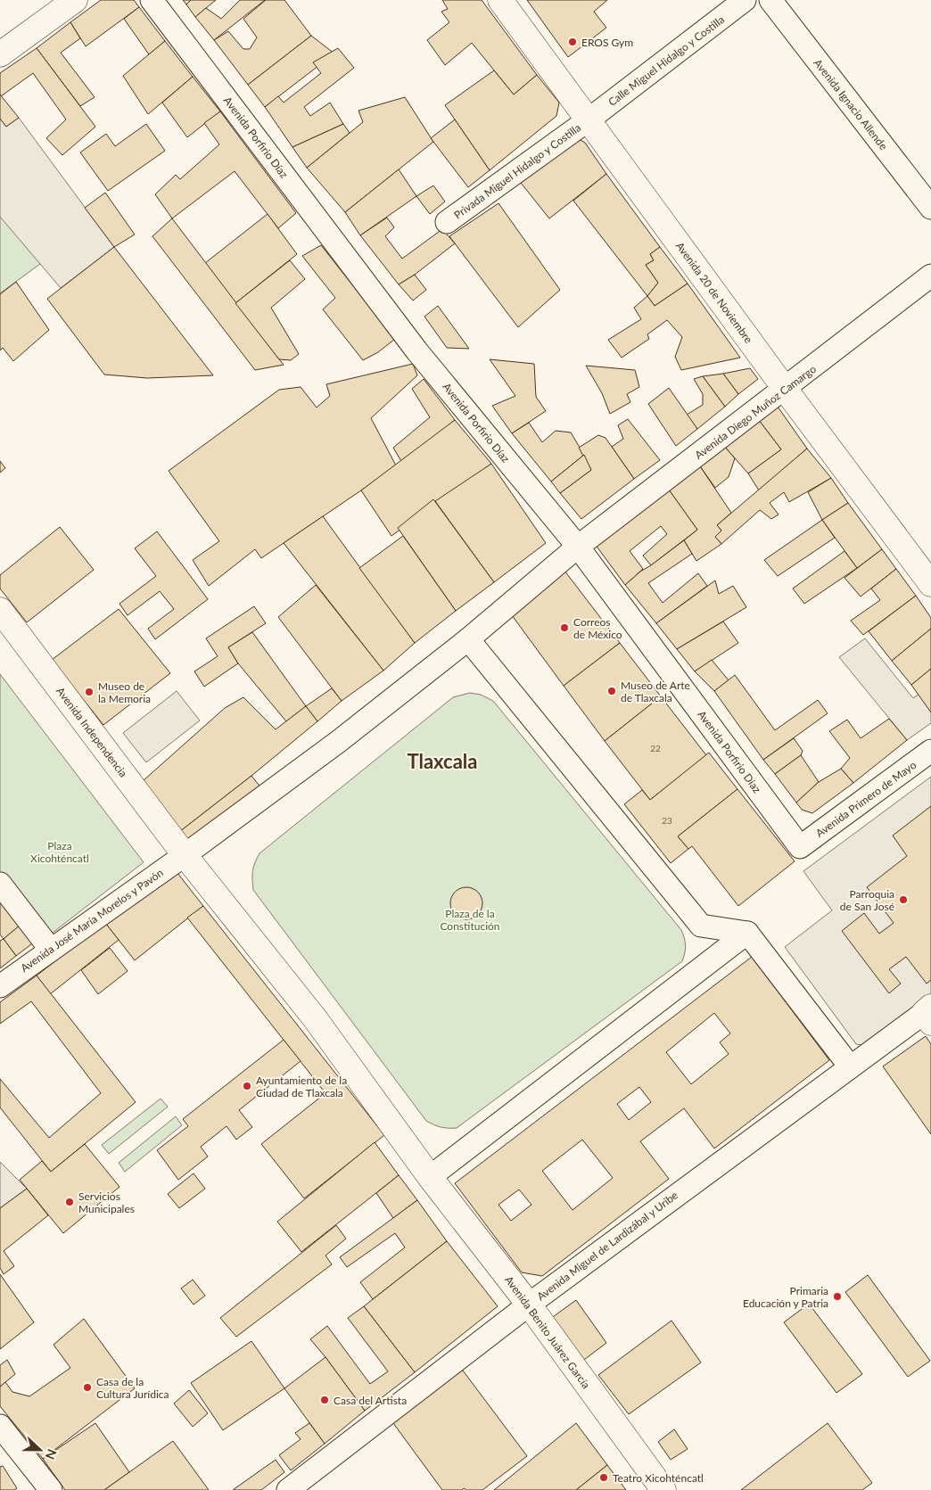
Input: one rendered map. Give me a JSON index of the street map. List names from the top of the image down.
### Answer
{
  "streets": {
    "main road": ["Avenida 20 de Noviembre", "Avenida Independencia", "Avenida Benito Juárez García"],
    "street": [
      "Calle Miguel Hidalgo y Costilla",
      "Avenida Ignacio Allende",
      "Avenida Porfirio Díaz",
      "Privada Miguel Hidalgo y Costilla",
      "Avenida Diego Muñoz Camargo",
      "Avenida Primero de Mayo",
      "Avenida José María Morelos y Pavón",
      "Avenida Miguel de Lardizábal y Uribe"
    ]
  },
  "crossings": [
    ["Calle Miguel Hidalgo y Costilla", "Privada Miguel Hidalgo y Costilla"],
    ["Calle Miguel Hidalgo y Costilla", "Avenida 20 de Noviembre"],
    ["Avenida Porfirio Díaz", "Avenida Diego Muñoz Camargo"],
    ["Avenida Porfirio Díaz", "Avenida Primero de Mayo"],
    ["Privada Miguel Hidalgo y Costilla", "Avenida 20 de Noviembre"],
    ["Avenida 20 de Noviembre", "Avenida Diego Muñoz Camargo"],
    ["Avenida Independencia", "Avenida José María Morelos y Pavón"],
    ["Avenida Miguel de Lardizábal y Uribe", "Avenida Benito Juárez García"]
  ],
  "districts": ["Tlaxcala"],
  "parks": ["Plaza Xicohténcatl", "Plaza de la Constitución"],
  "places": [
    "EROS Gym",
    "Correos de México",
    "Museo de Arte de Tlaxcala",
    "Museo de la Memoria",
    "Parroquia de San José",
    "Ayuntamiento de la Ciudad de Tlaxcala",
    "Servicios Municipales",
    "Primaria Educación y Patria",
    "Casa de la Cultura Jurídica",
    "Casa del Artista",
    "Teatro Xicohténcatl"
  ],
  "house_numbers": ["22", "23"],
  "north": "right"
}
